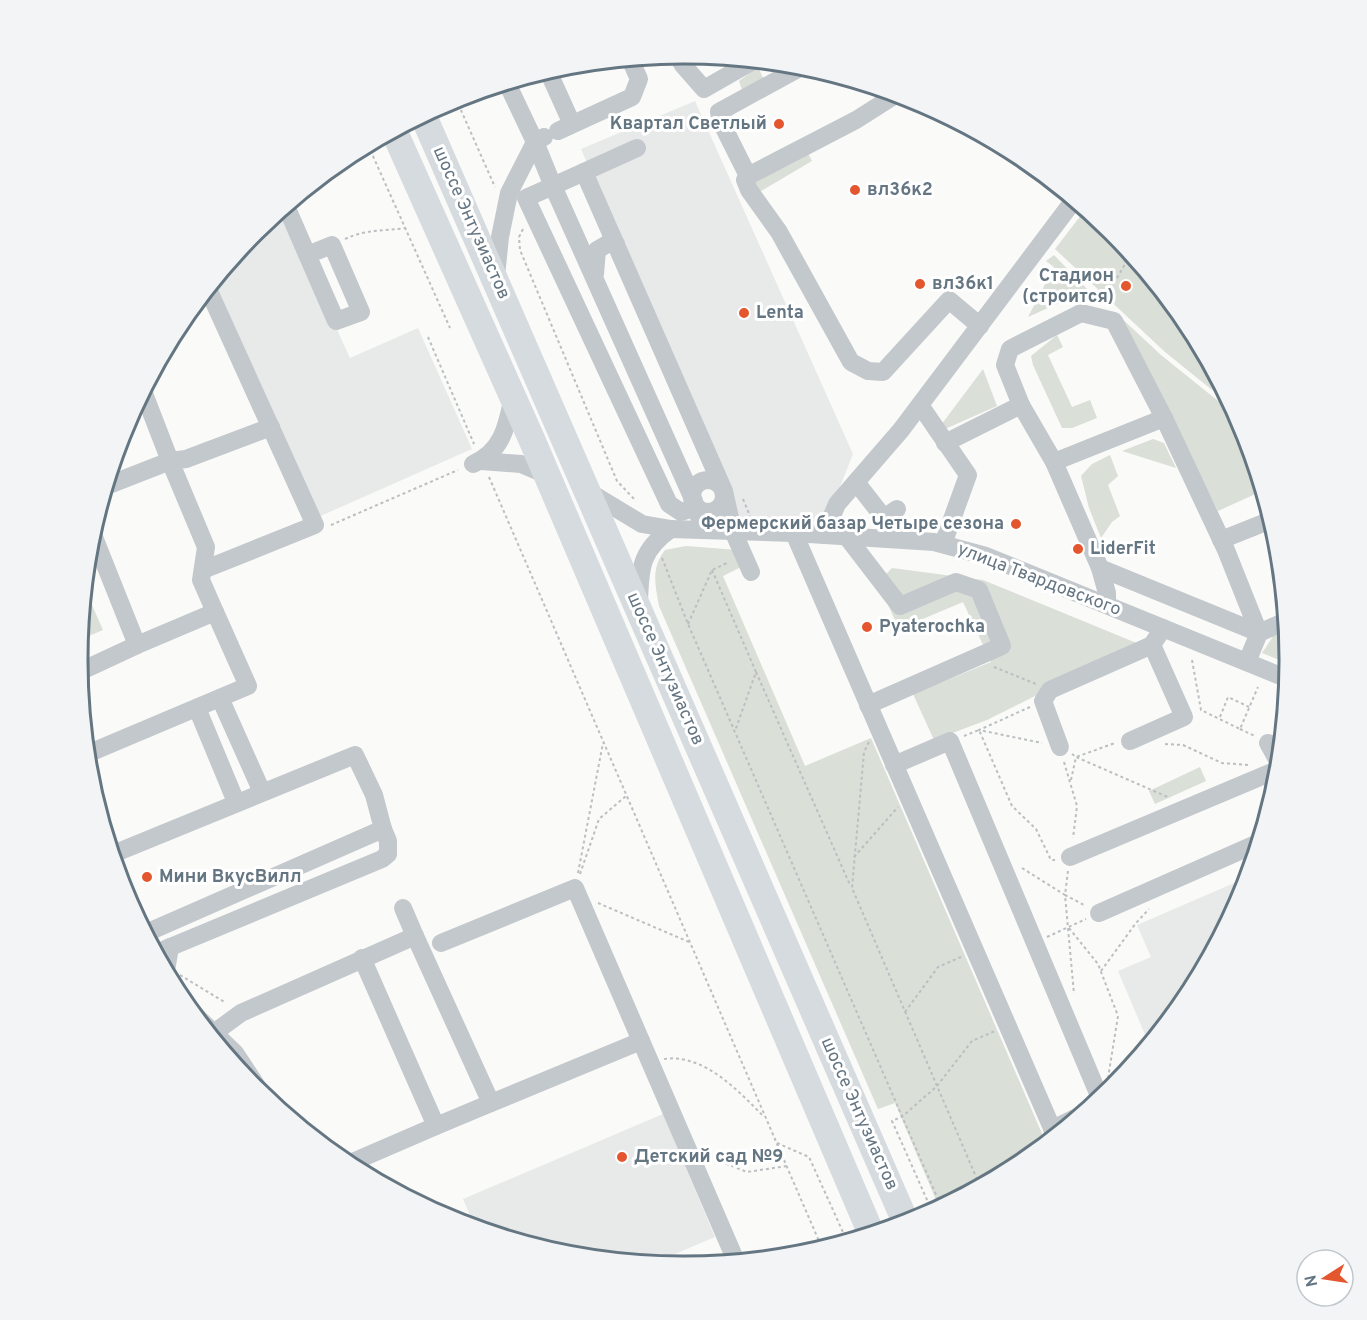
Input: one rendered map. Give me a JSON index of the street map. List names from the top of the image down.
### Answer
{
  "streets": {
    "highway": ["шоссе Энтузиастов"],
    "street": ["улица Твардовского"]
  },
  "crossings": [
    ["шоссе Энтузиастов", "улица Твардовского"]
  ],
  "places": [
    "Квартал Светлый",
    "вл36к2",
    "вл36к1",
    "Стадион (строится)",
    "Lenta",
    "Фермерский базар Четыре сезона",
    "LiderFit",
    "Pyaterochka",
    "Мини ВкусВилл",
    "Детский сад №9"
  ],
  "north": "left"
}
